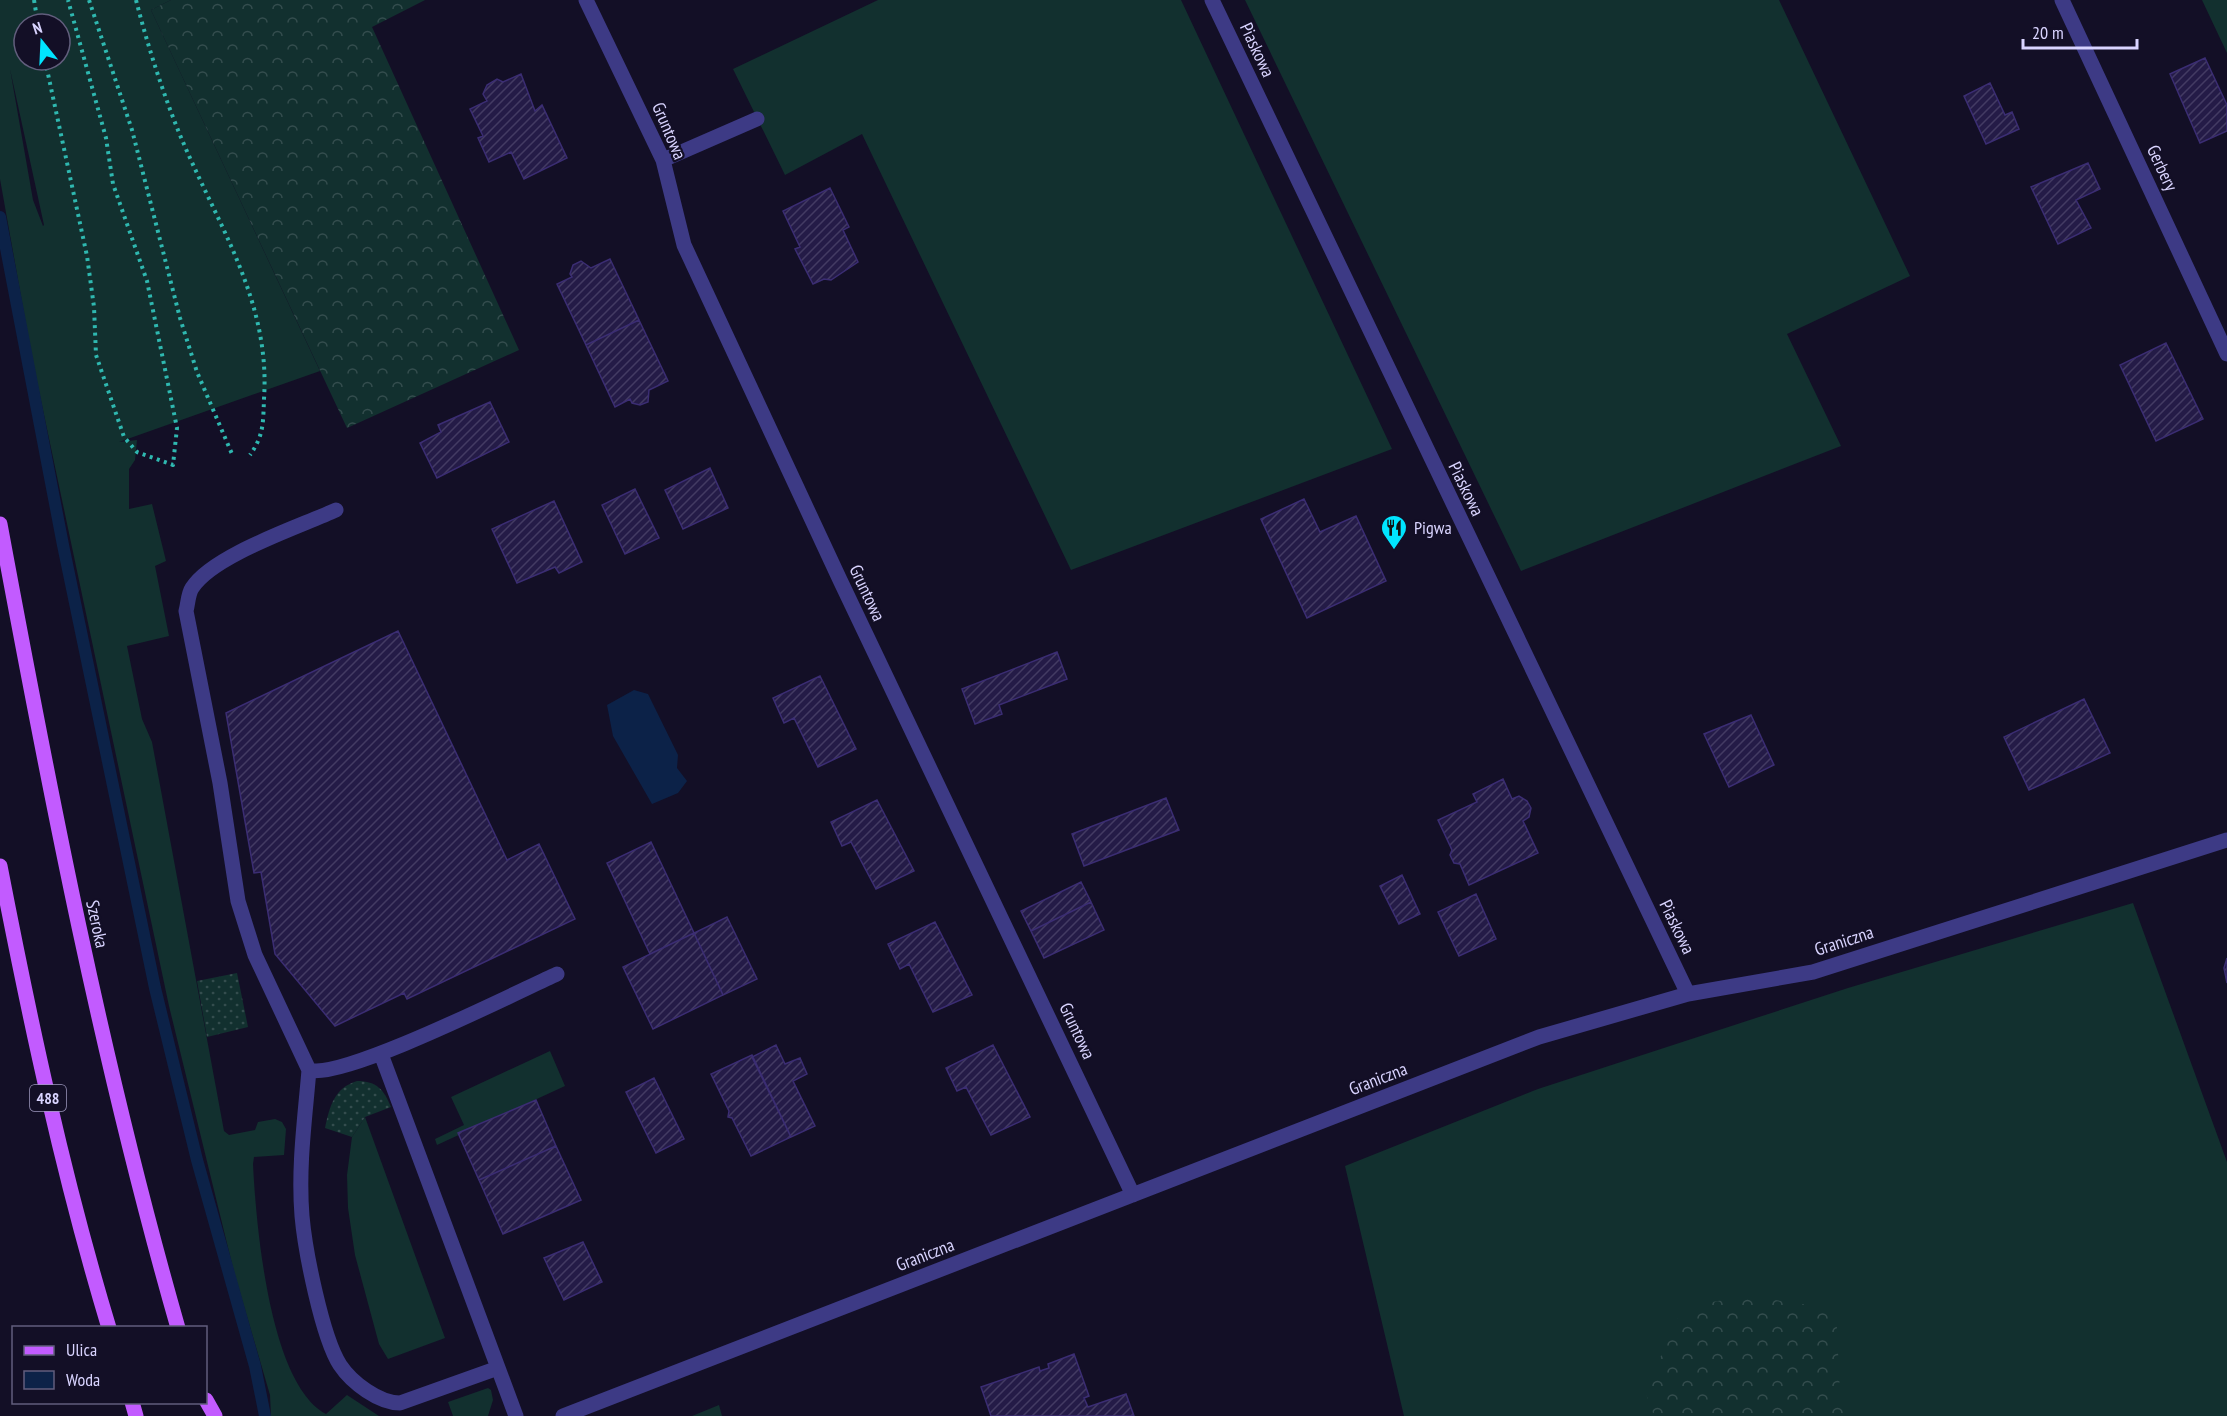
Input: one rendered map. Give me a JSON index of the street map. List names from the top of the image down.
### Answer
{
  "streets": {
    "main road": ["Szeroka", "488"],
    "street": [
      "Piaskowa",
      "Gruntowa",
      "Gerbery",
      "Graniczna"
    ]
  },
  "crossings": [
    ["Piaskowa", "Graniczna"],
    ["Gruntowa", "Graniczna"]
  ],
  "places": {
    "restaurant": ["Pigwa"]
  },
  "legend": ["Ulica", "Woda"],
  "scale_bar": "20 m",
  "north": "top"
}
